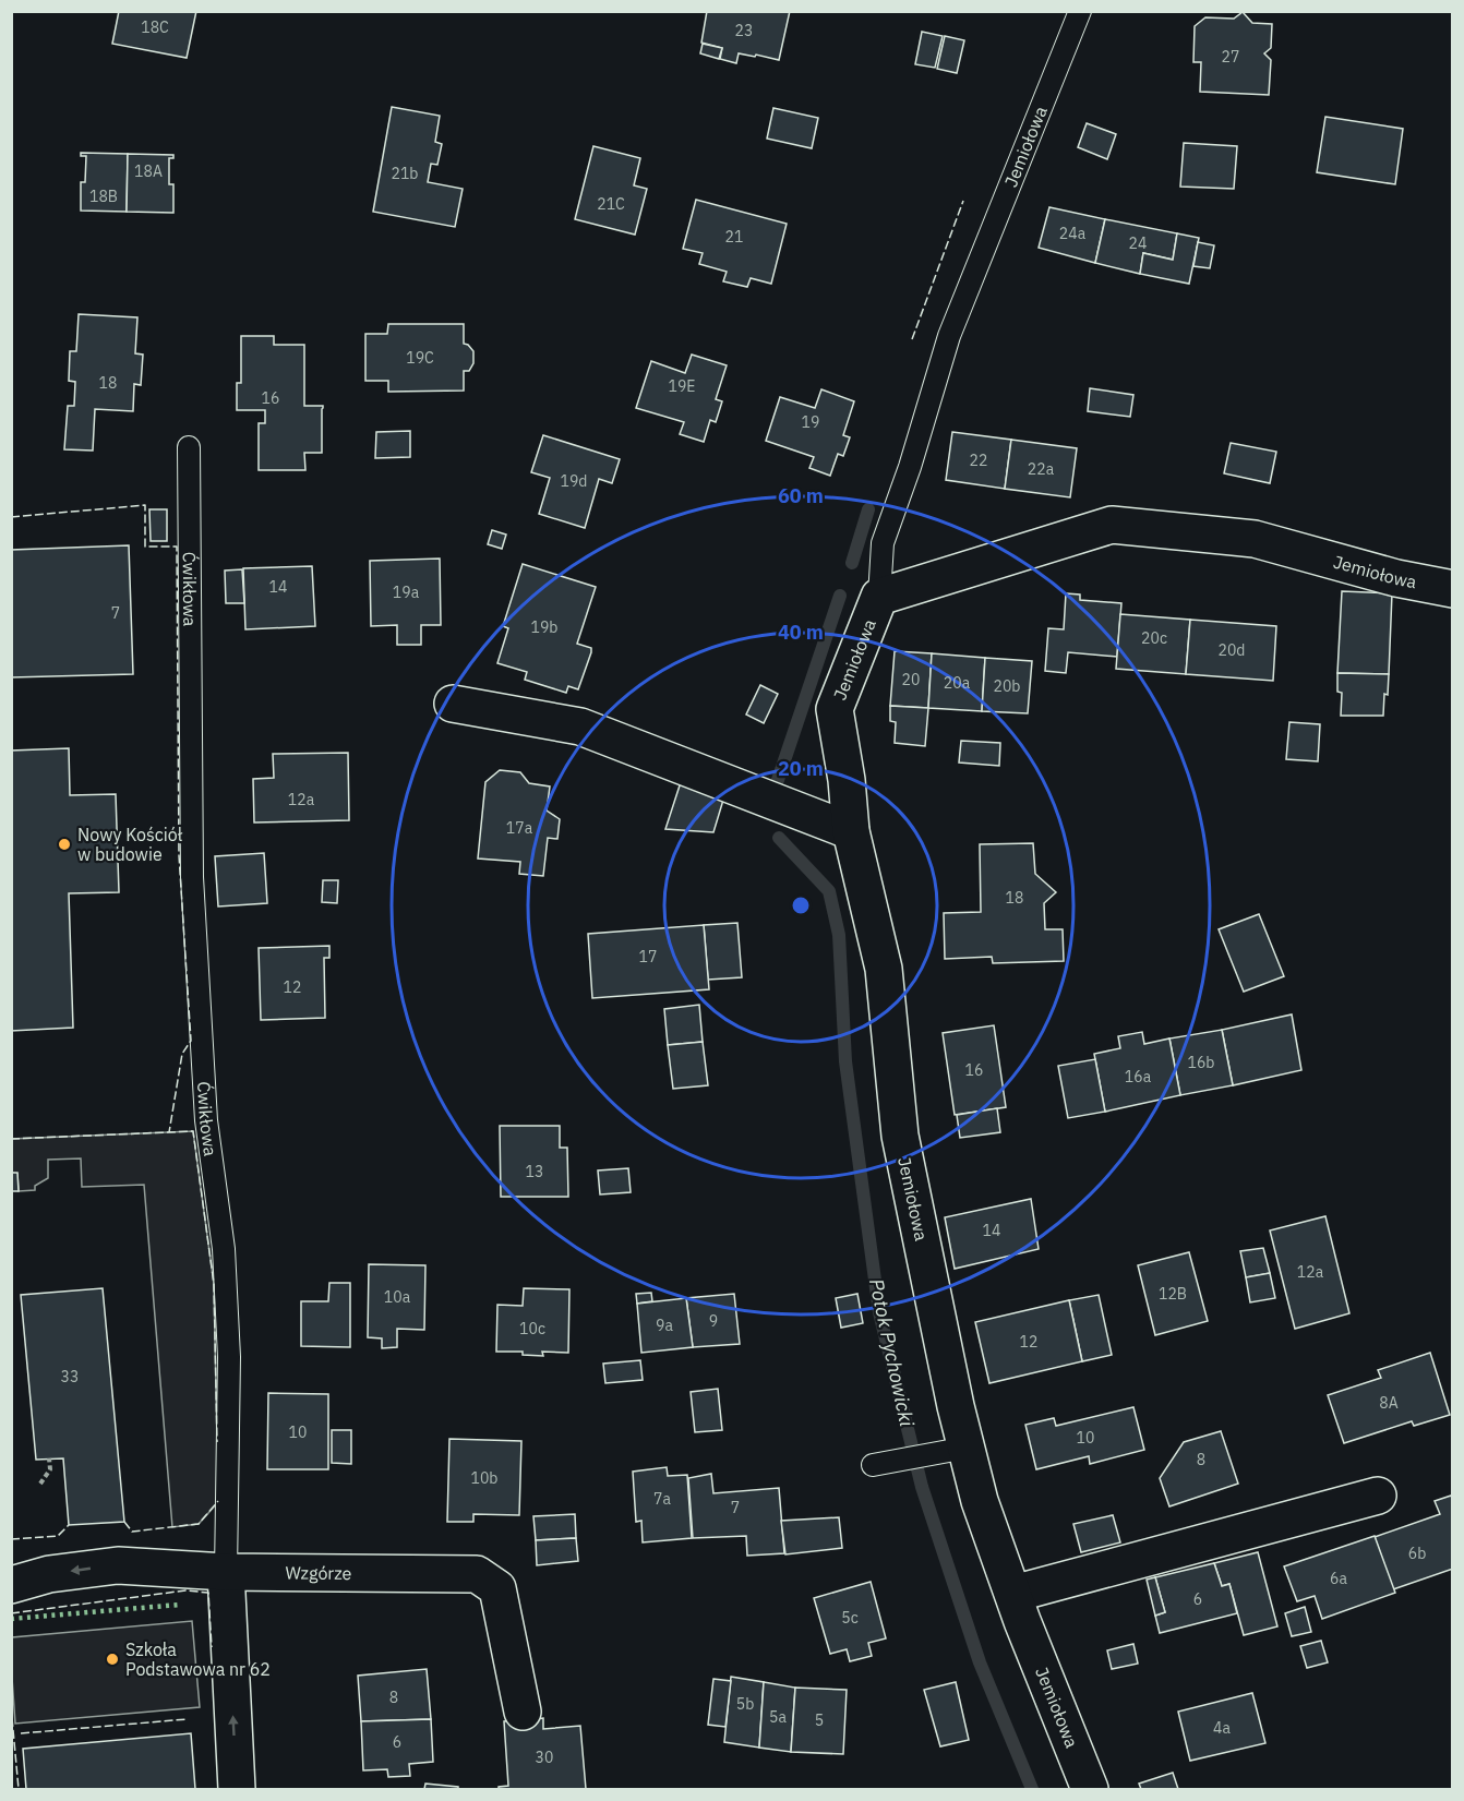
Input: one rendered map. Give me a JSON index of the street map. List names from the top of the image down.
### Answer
{
  "streets": {
    "street": ["Jemiołowa", "Ćwikłowa", "Wzgórze"]
  },
  "crossings": [
    ["Ćwikłowa", "Wzgórze"]
  ],
  "water": ["Potok Pychowicki"],
  "places": ["Nowy Kościół w budowie", "Szkoła Podstawowa nr 62"],
  "house_numbers": [
    "18C",
    "23",
    "27",
    "18A",
    "21b",
    "18B",
    "21C",
    "24a",
    "21",
    "24",
    "19C",
    "18",
    "19E",
    "16",
    "19",
    "22",
    "22a",
    "19d",
    "14",
    "19a",
    "7",
    "19b",
    "20c",
    "20d",
    "20",
    "20a",
    "20b",
    "12a",
    "17a",
    "18",
    "17",
    "12",
    "16b",
    "16",
    "16a",
    "13",
    "14",
    "12a",
    "12B",
    "10a",
    "9",
    "9a",
    "10c",
    "12",
    "33",
    "8A",
    "10",
    "10",
    "8",
    "10b",
    "7a",
    "7",
    "6b",
    "6a",
    "6",
    "5c",
    "8",
    "5b",
    "5a",
    "5",
    "4a",
    "6",
    "30"
  ],
  "rings": ["60 m", "40 m", "20 m"]
}
